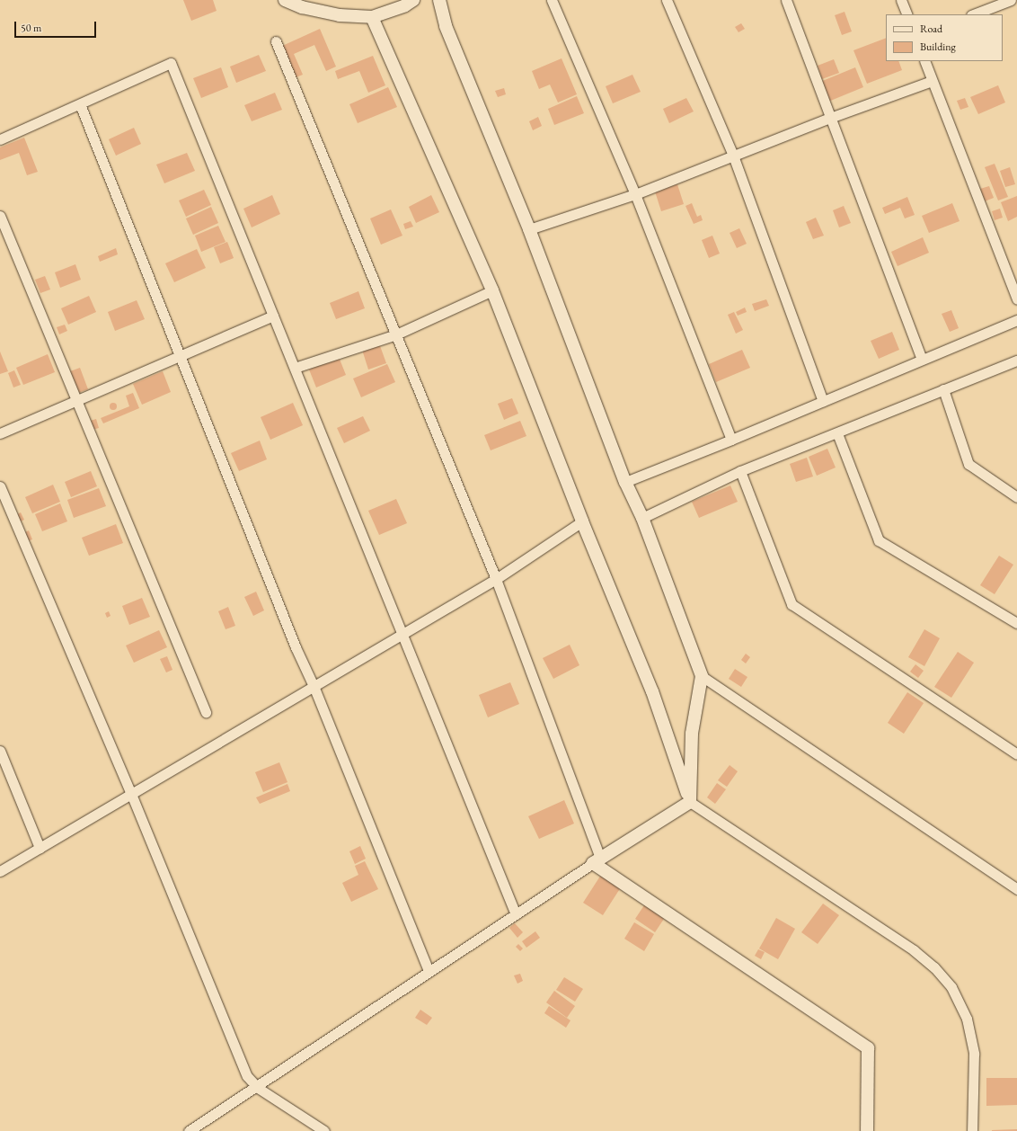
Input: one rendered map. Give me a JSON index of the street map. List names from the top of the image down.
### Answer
{
  "legend": ["Road", "Building"],
  "scale_bar": "50 m"
}
